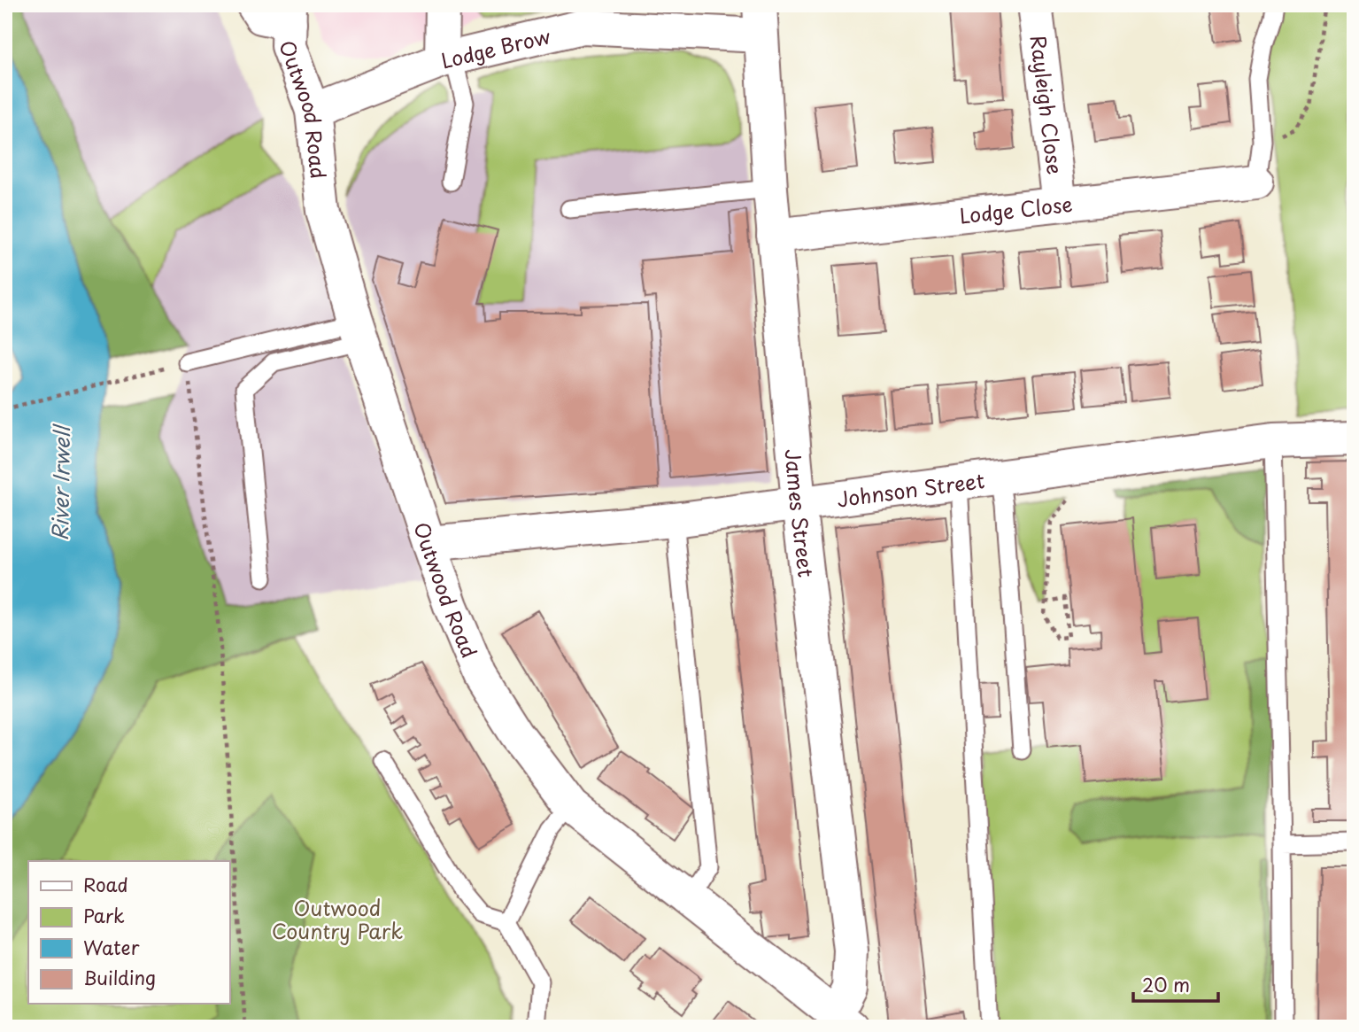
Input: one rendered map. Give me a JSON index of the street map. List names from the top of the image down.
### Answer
{
  "streets": {
    "street": [
      "Lodge Brow",
      "Rayleigh Close",
      "Outwood Road",
      "Lodge Close",
      "Johnson Street",
      "James Street"
    ]
  },
  "crossings": [
    ["Lodge Brow", "Outwood Road"],
    ["Lodge Brow", "James Street"],
    ["Rayleigh Close", "Lodge Close"],
    ["Outwood Road", "Johnson Street"],
    ["Outwood Road", "James Street"],
    ["Lodge Close", "James Street"],
    ["Johnson Street", "James Street"]
  ],
  "water": ["River Irwell"],
  "parks": ["Outwood Country Park"],
  "legend": [
    "Road",
    "Park",
    "Water",
    "Building"
  ],
  "scale_bar": "20 m"
}
